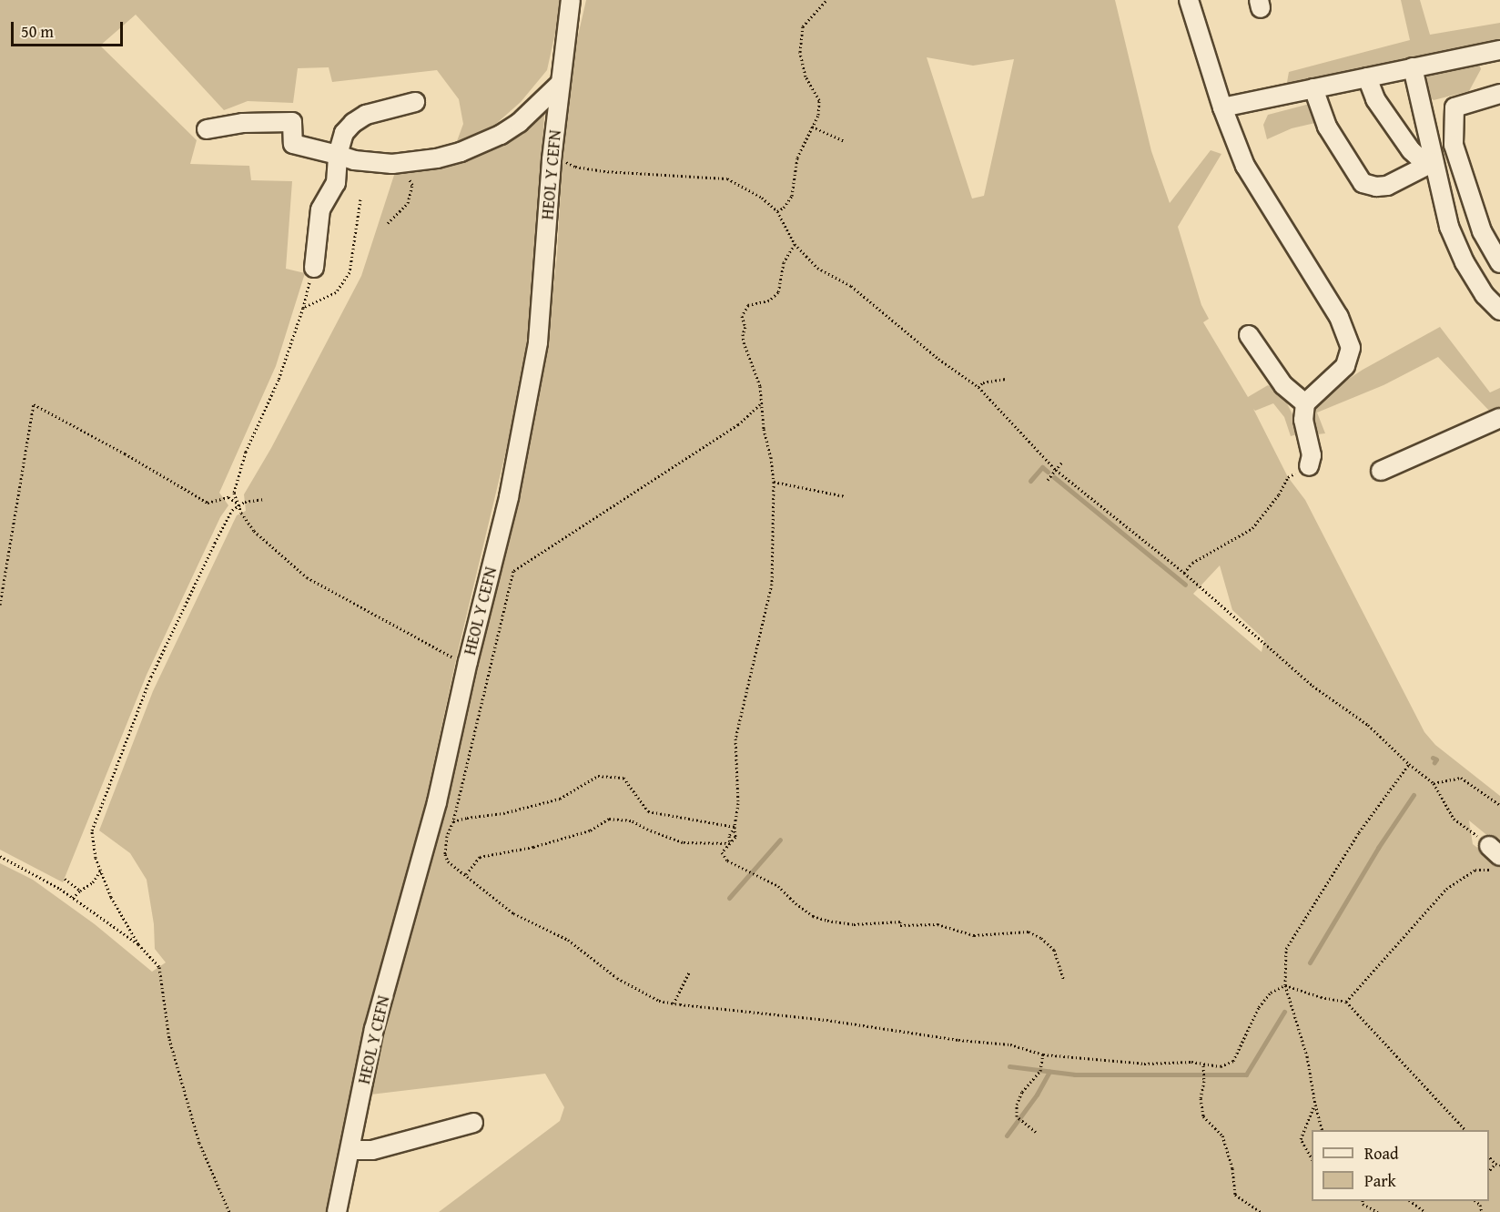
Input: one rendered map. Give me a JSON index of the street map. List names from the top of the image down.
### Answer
{
  "streets": {
    "street": ["HEOL Y CEFN"]
  },
  "legend": ["Road", "Park"],
  "scale_bar": "50 m"
}
